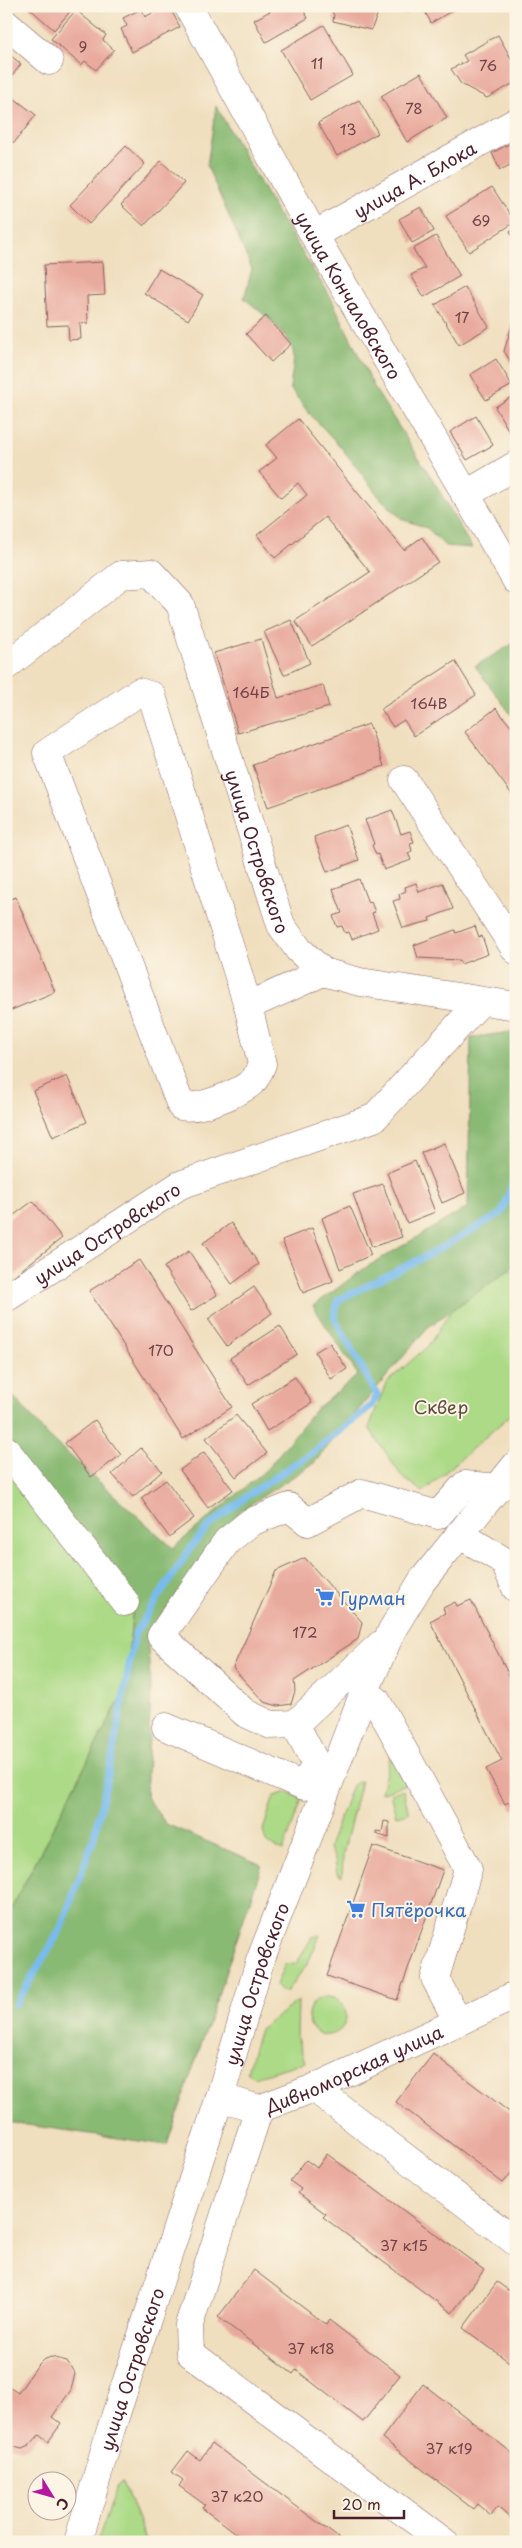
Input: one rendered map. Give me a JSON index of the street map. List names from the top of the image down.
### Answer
{
  "streets": {
    "street": [
      "улица А. Блока",
      "улица Кончаловского",
      "улица Островского",
      "Дивноморская улица"
    ]
  },
  "crossings": [
    ["улица А. Блока", "улица Кончаловского"],
    ["улица Островского", "Дивноморская улица"]
  ],
  "parks": ["Сквер"],
  "places": {
    "supermarket": ["Гурман", "Пятёрочка"]
  },
  "house_numbers": [
    "9",
    "11",
    "76",
    "78",
    "13",
    "69",
    "17",
    "164Б",
    "164В",
    "170",
    "172",
    "37 к15",
    "37 к18",
    "37 к19",
    "37 к20"
  ],
  "scale_bar": "20 m",
  "north": "bottom right"
}
